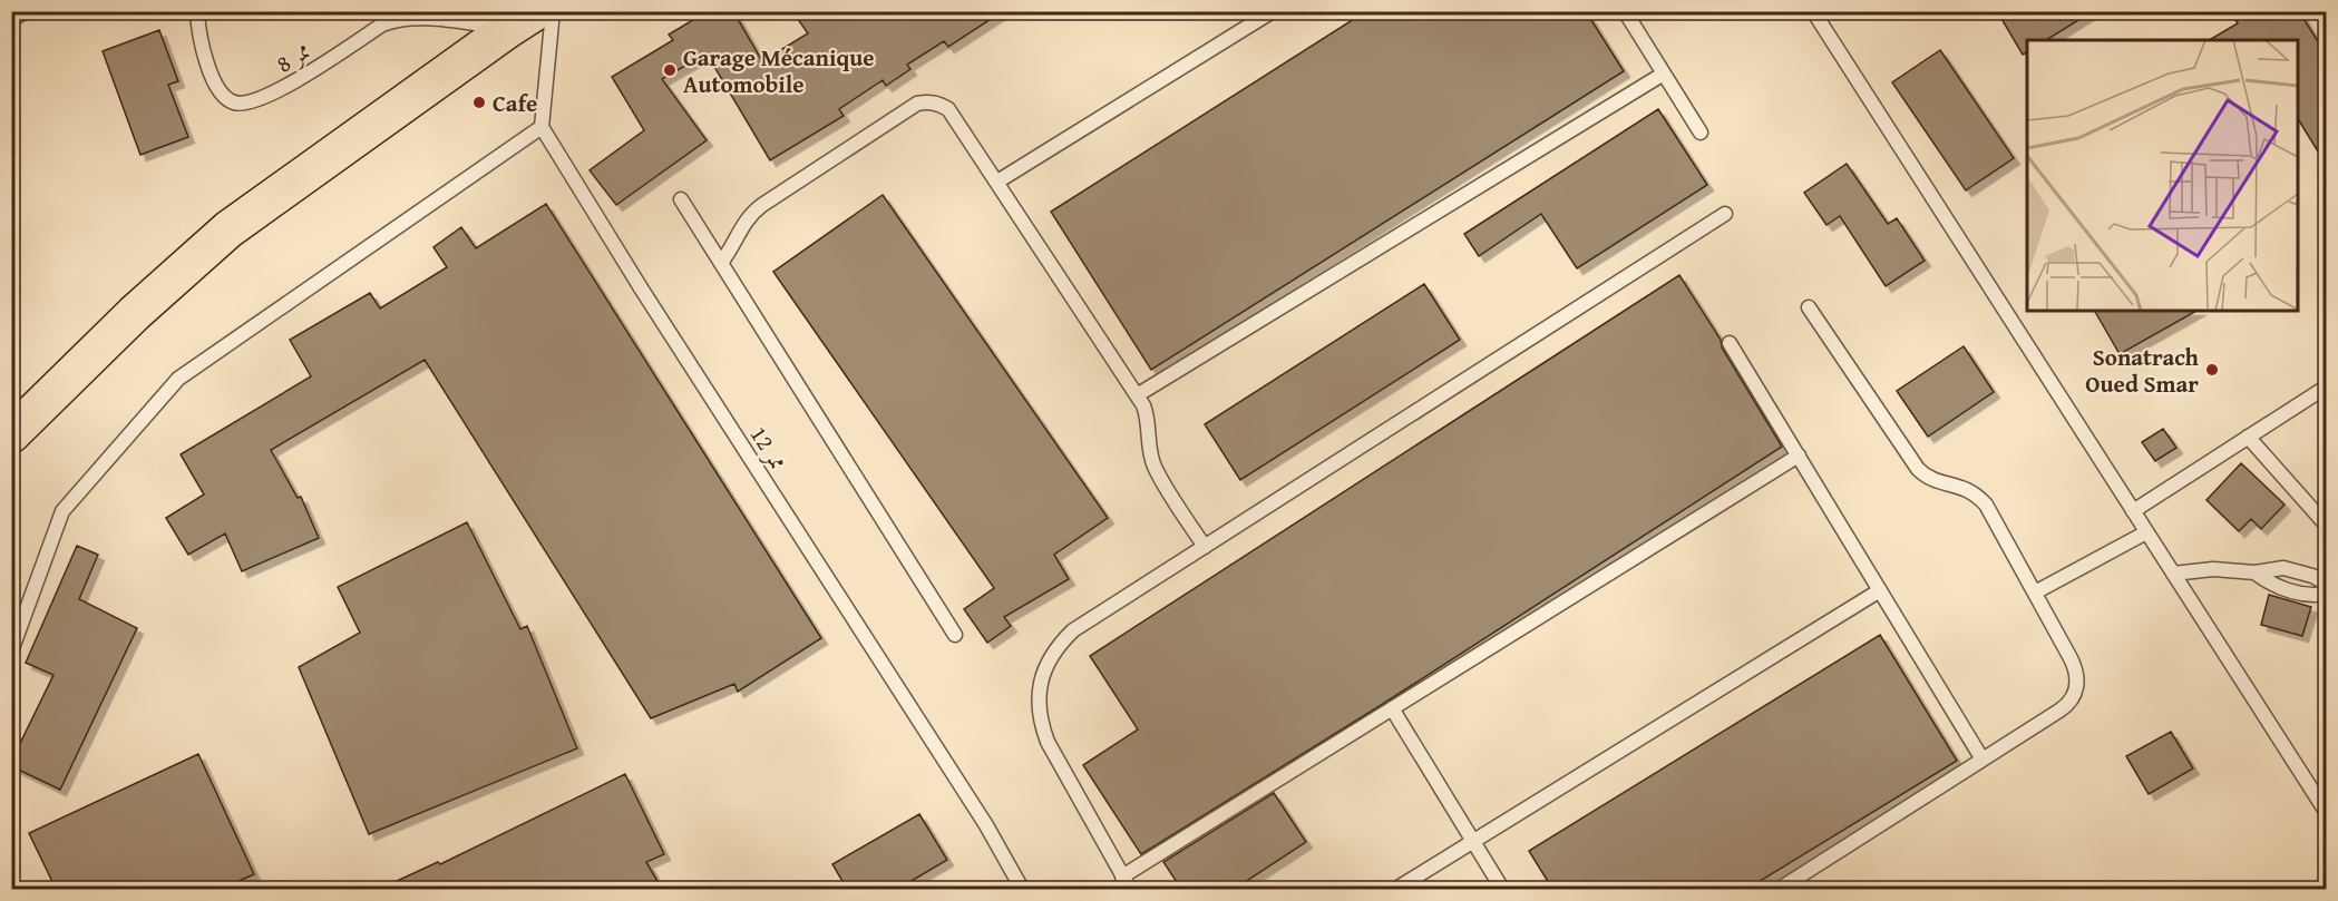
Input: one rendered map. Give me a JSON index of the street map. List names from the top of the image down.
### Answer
{
  "streets": {
    "lane": ["ممر 8", "ممر 12"]
  },
  "places": ["Garage Mécanique Automobile", "Cafe", "Sonatrach Oued Smar"]
}
